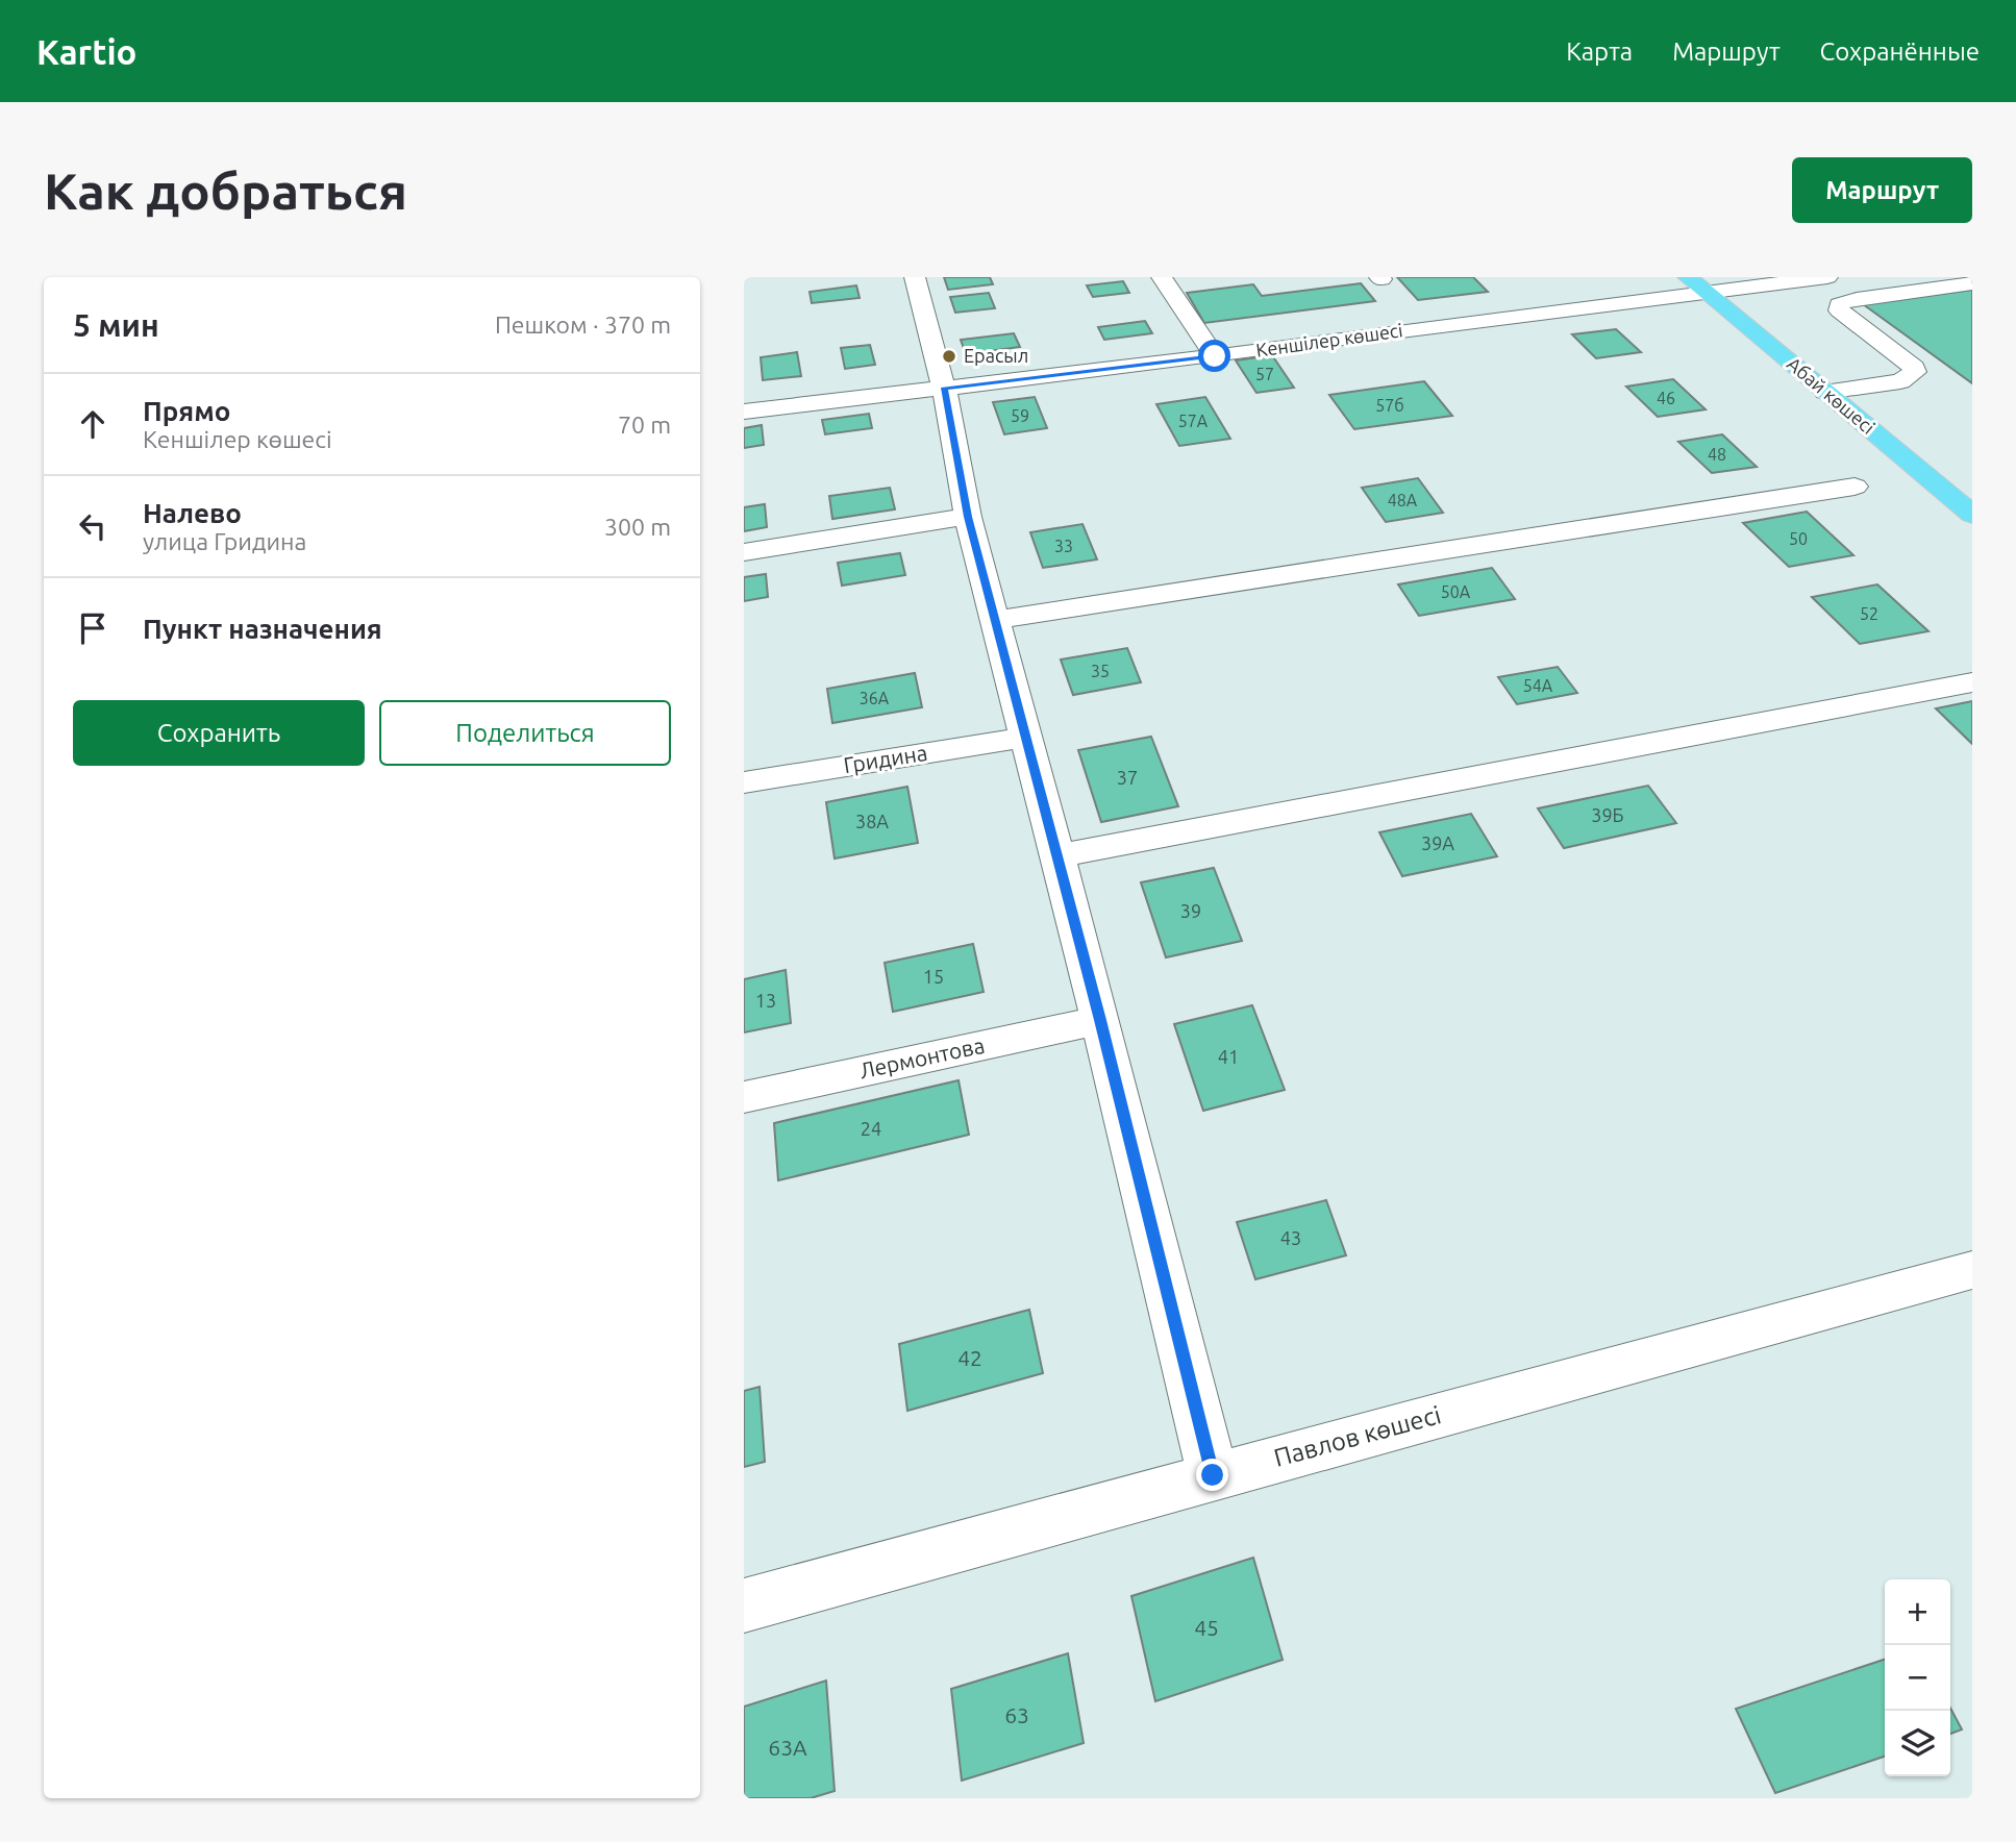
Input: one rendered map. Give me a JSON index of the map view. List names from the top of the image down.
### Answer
{
  "streets": {
    "main road": ["Абай көшесі"],
    "street": [
      "Кеншілер көшесі",
      "Гридина",
      "Лермонтова",
      "Павлов көшесі"
    ]
  },
  "crossings": [
    ["Кеншілер көшесі", "Абай көшесі"]
  ],
  "places": ["Ерасыл"],
  "house_numbers": [
    "57",
    "46",
    "57б",
    "59",
    "57А",
    "48",
    "48А",
    "50",
    "33",
    "50А",
    "52",
    "35",
    "54А",
    "36А",
    "37",
    "39Б",
    "38А",
    "39А",
    "39",
    "15",
    "13",
    "41",
    "24",
    "43",
    "42",
    "45",
    "63",
    "63А"
  ],
  "page": {
    "header": "Kartio",
    "nav": ["Карта", "Маршрут", "Сохранённые"],
    "buttons": [
      "Маршрут",
      ["Сохранить", "Поделиться"]
    ],
    "title": "Как добраться",
    "heading": ["5 мин", "Пешком · 370 m"],
    "list": [
      ["Прямо", "Кеншілер көшесі", "70 m"],
      ["Налево", "улица Гридина", "300 m"],
      "Пункт назначения"
    ],
    "map_buttons": ["+", "−"]
  }
}
